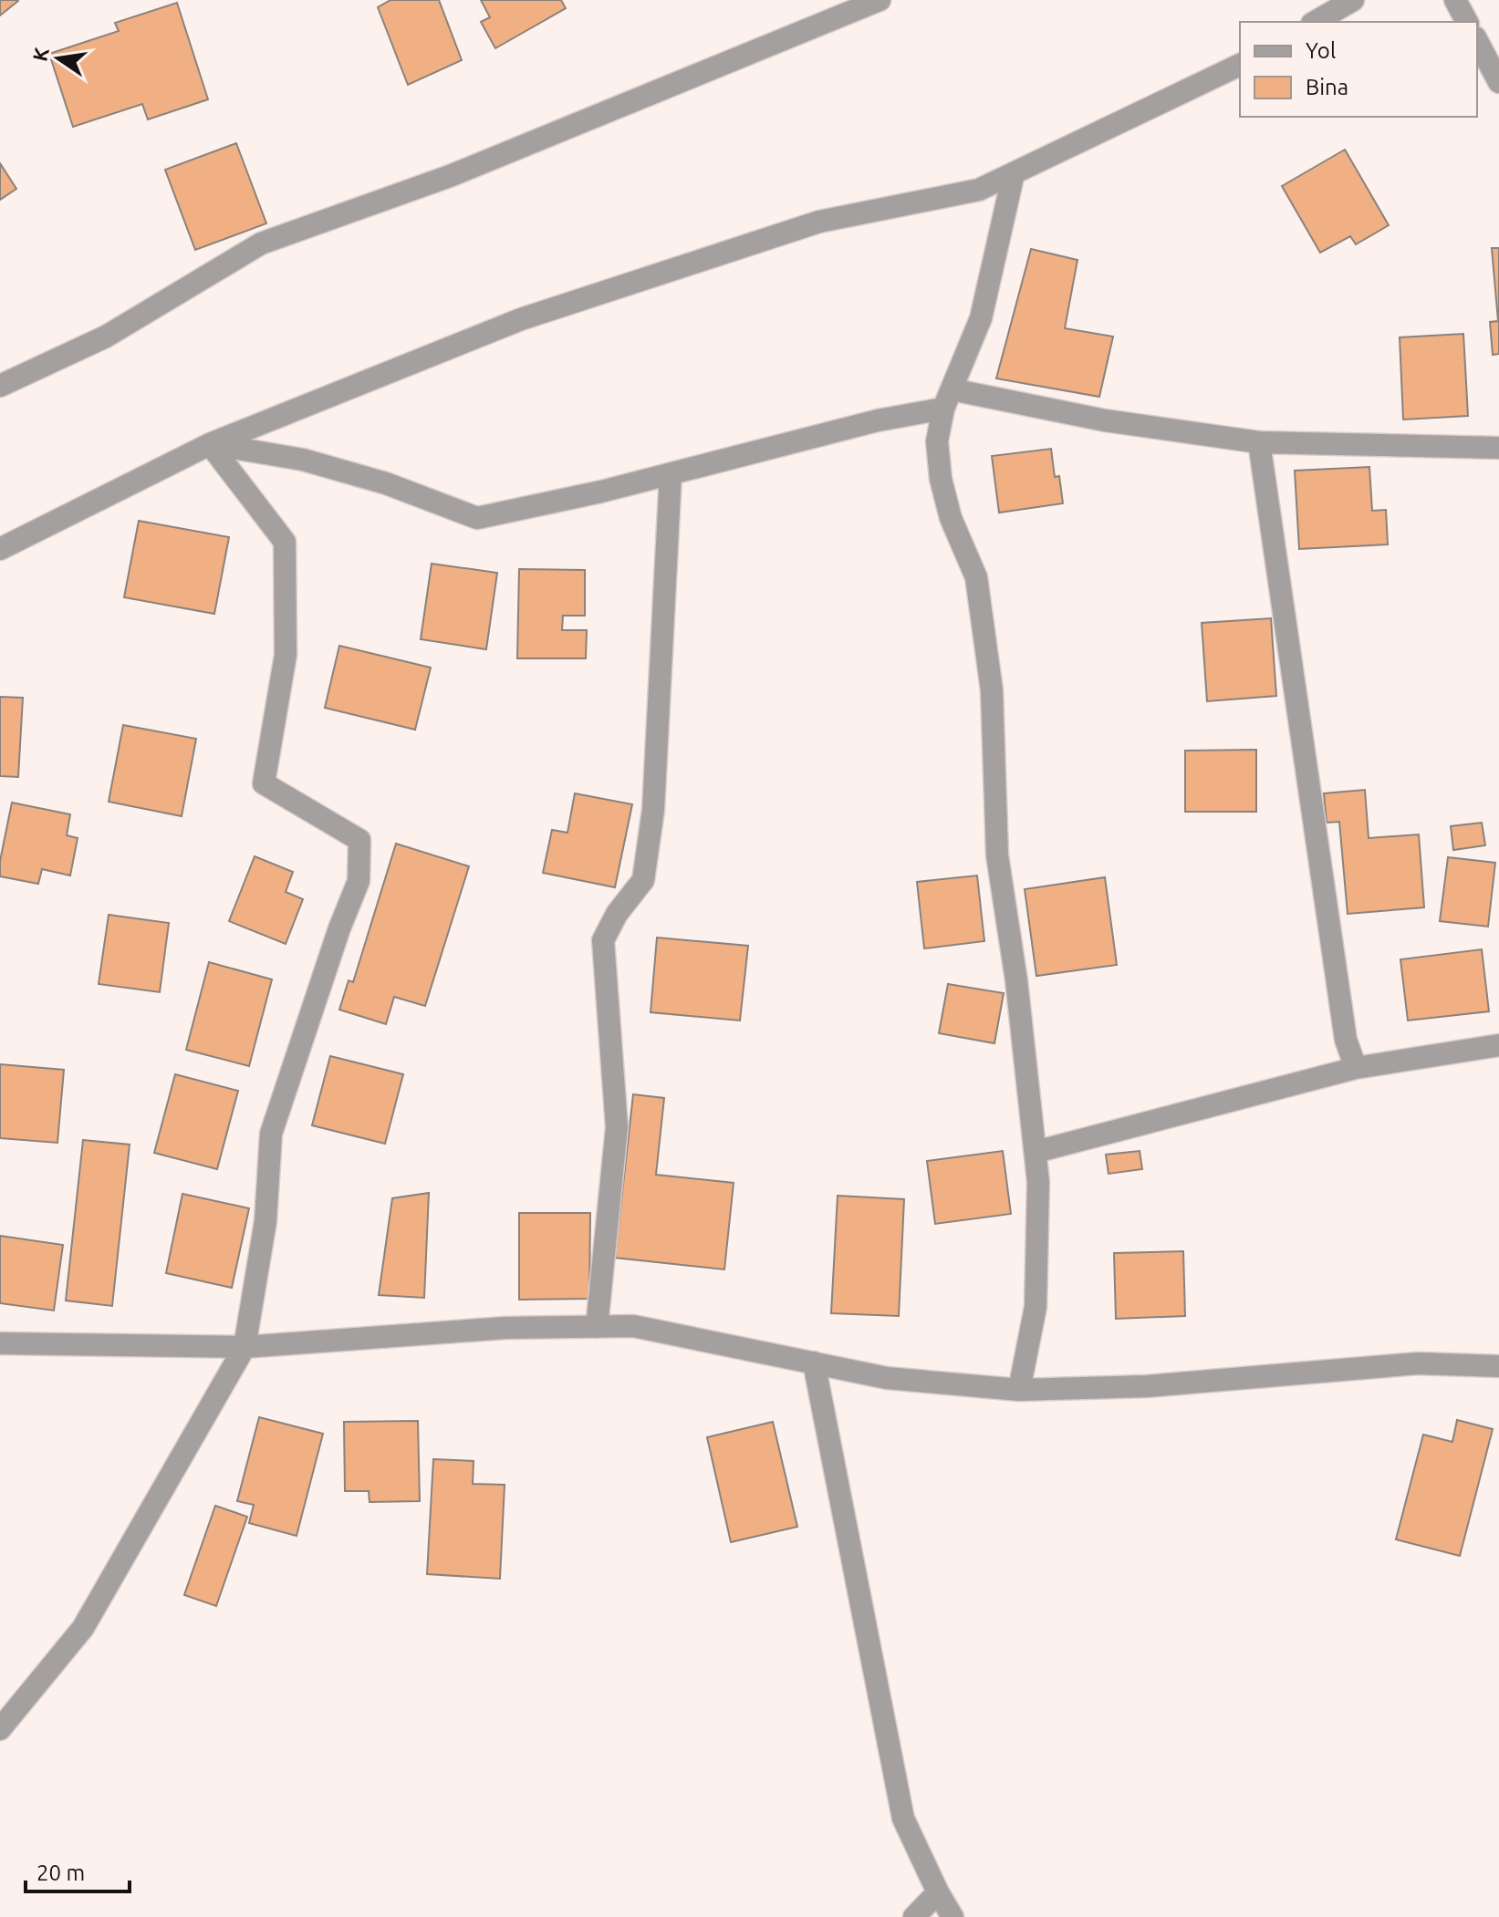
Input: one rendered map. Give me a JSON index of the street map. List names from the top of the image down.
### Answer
{
  "legend": ["Yol", "Bina"],
  "scale_bar": "20 m",
  "north": "left"
}
